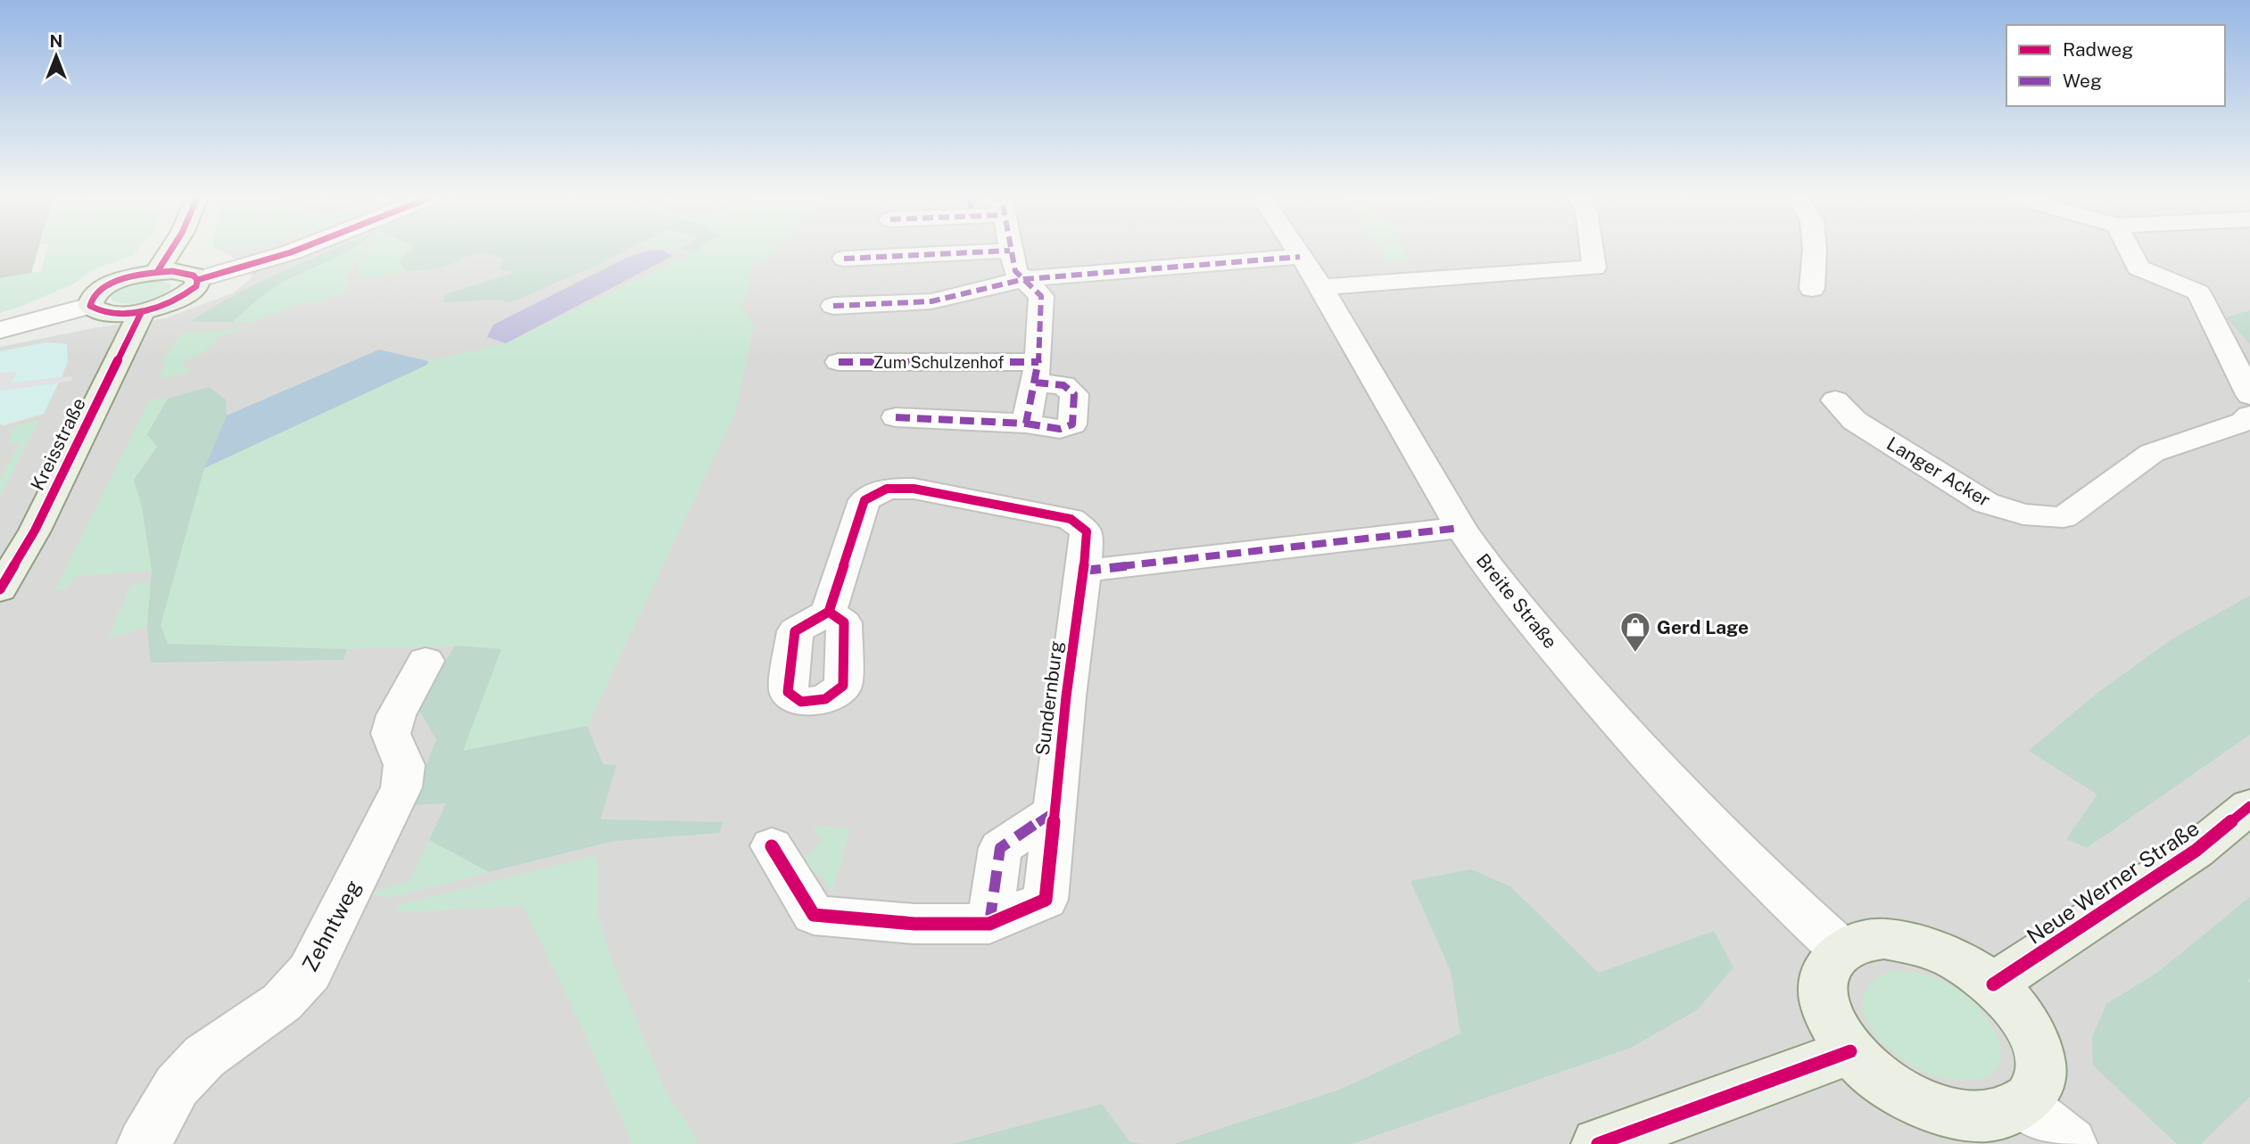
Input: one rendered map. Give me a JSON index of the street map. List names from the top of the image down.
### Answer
{
  "streets": {
    "main road": ["Kreisstraße", "Neue Werner Straße"],
    "street": [
      "Zum Schulzenhof",
      "Langer Acker",
      "Breite Straße",
      "Sundernburg",
      "Zehntweg"
    ]
  },
  "crossings": [
    ["Breite Straße", "Neue Werner Straße"]
  ],
  "places": {
    "shop": ["Gerd Lage"]
  },
  "legend": ["Radweg", "Weg"],
  "north": "top"
}
